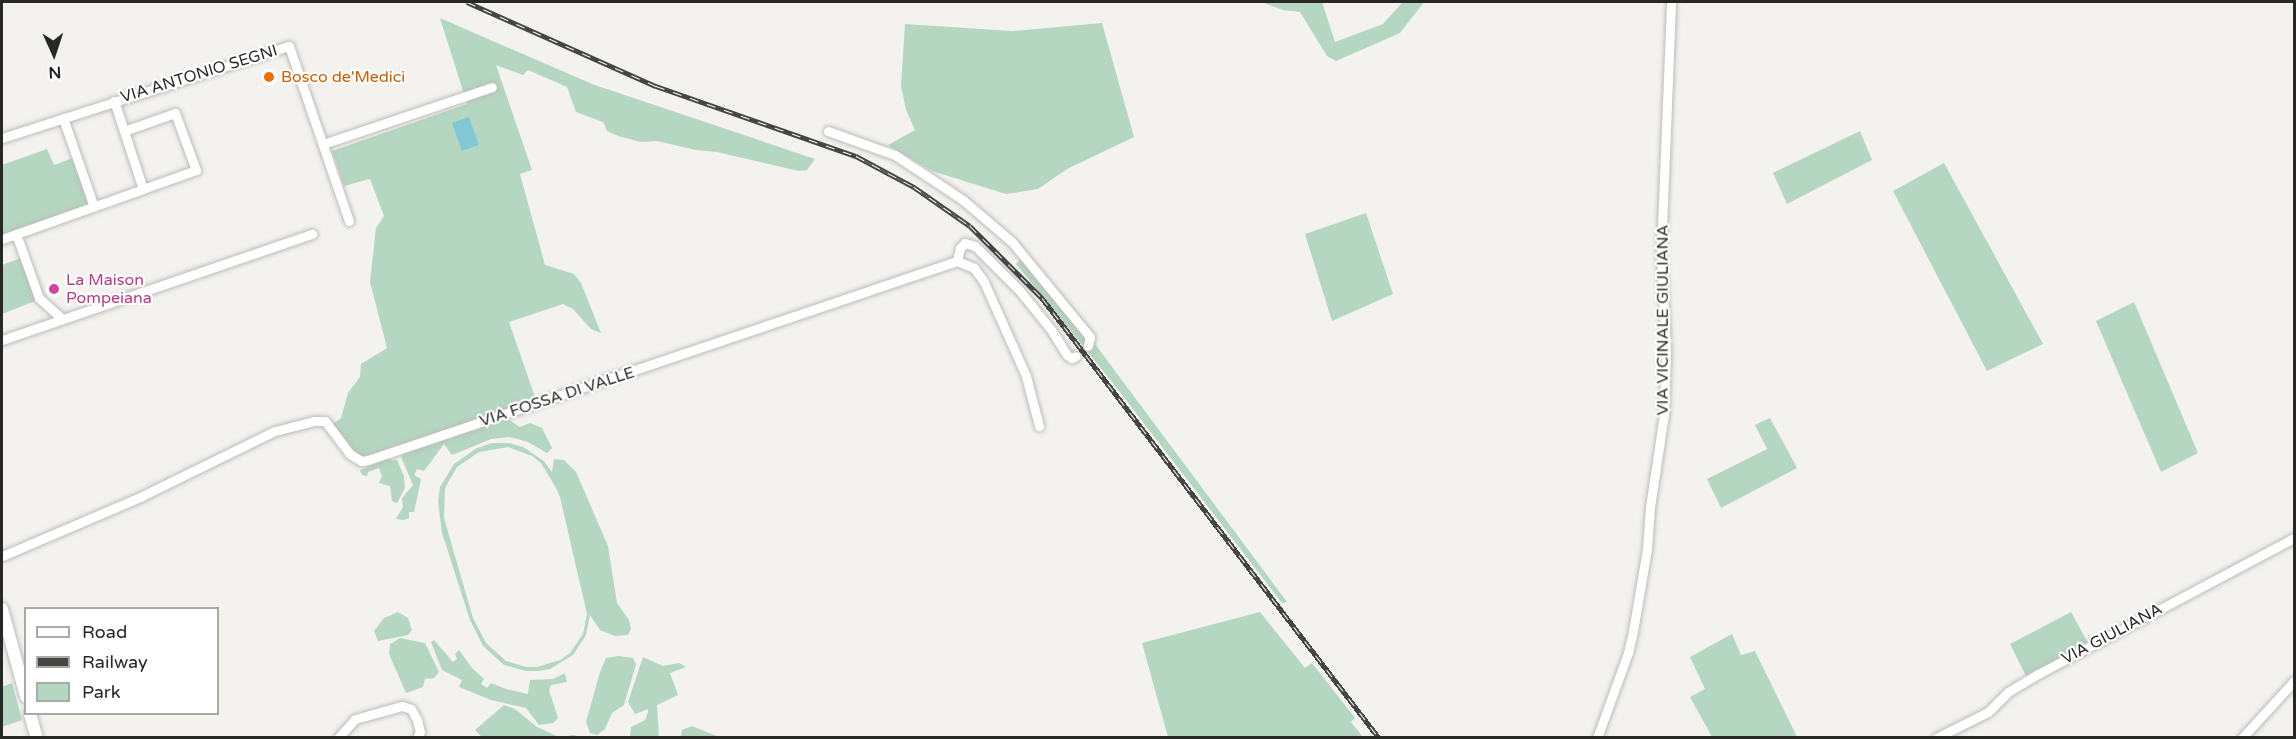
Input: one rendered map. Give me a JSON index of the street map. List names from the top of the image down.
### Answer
{
  "streets": {
    "street": [
      "VIA ANTONIO SEGNI",
      "VIA VICINALE GIULIANA",
      "VIA FOSSA DI VALLE",
      "VIA GIULIANA"
    ]
  },
  "places": ["Bosco de'Medici", "La Maison Pompeiana"],
  "legend": ["Road", "Railway", "Park"],
  "north": "bottom"
}
